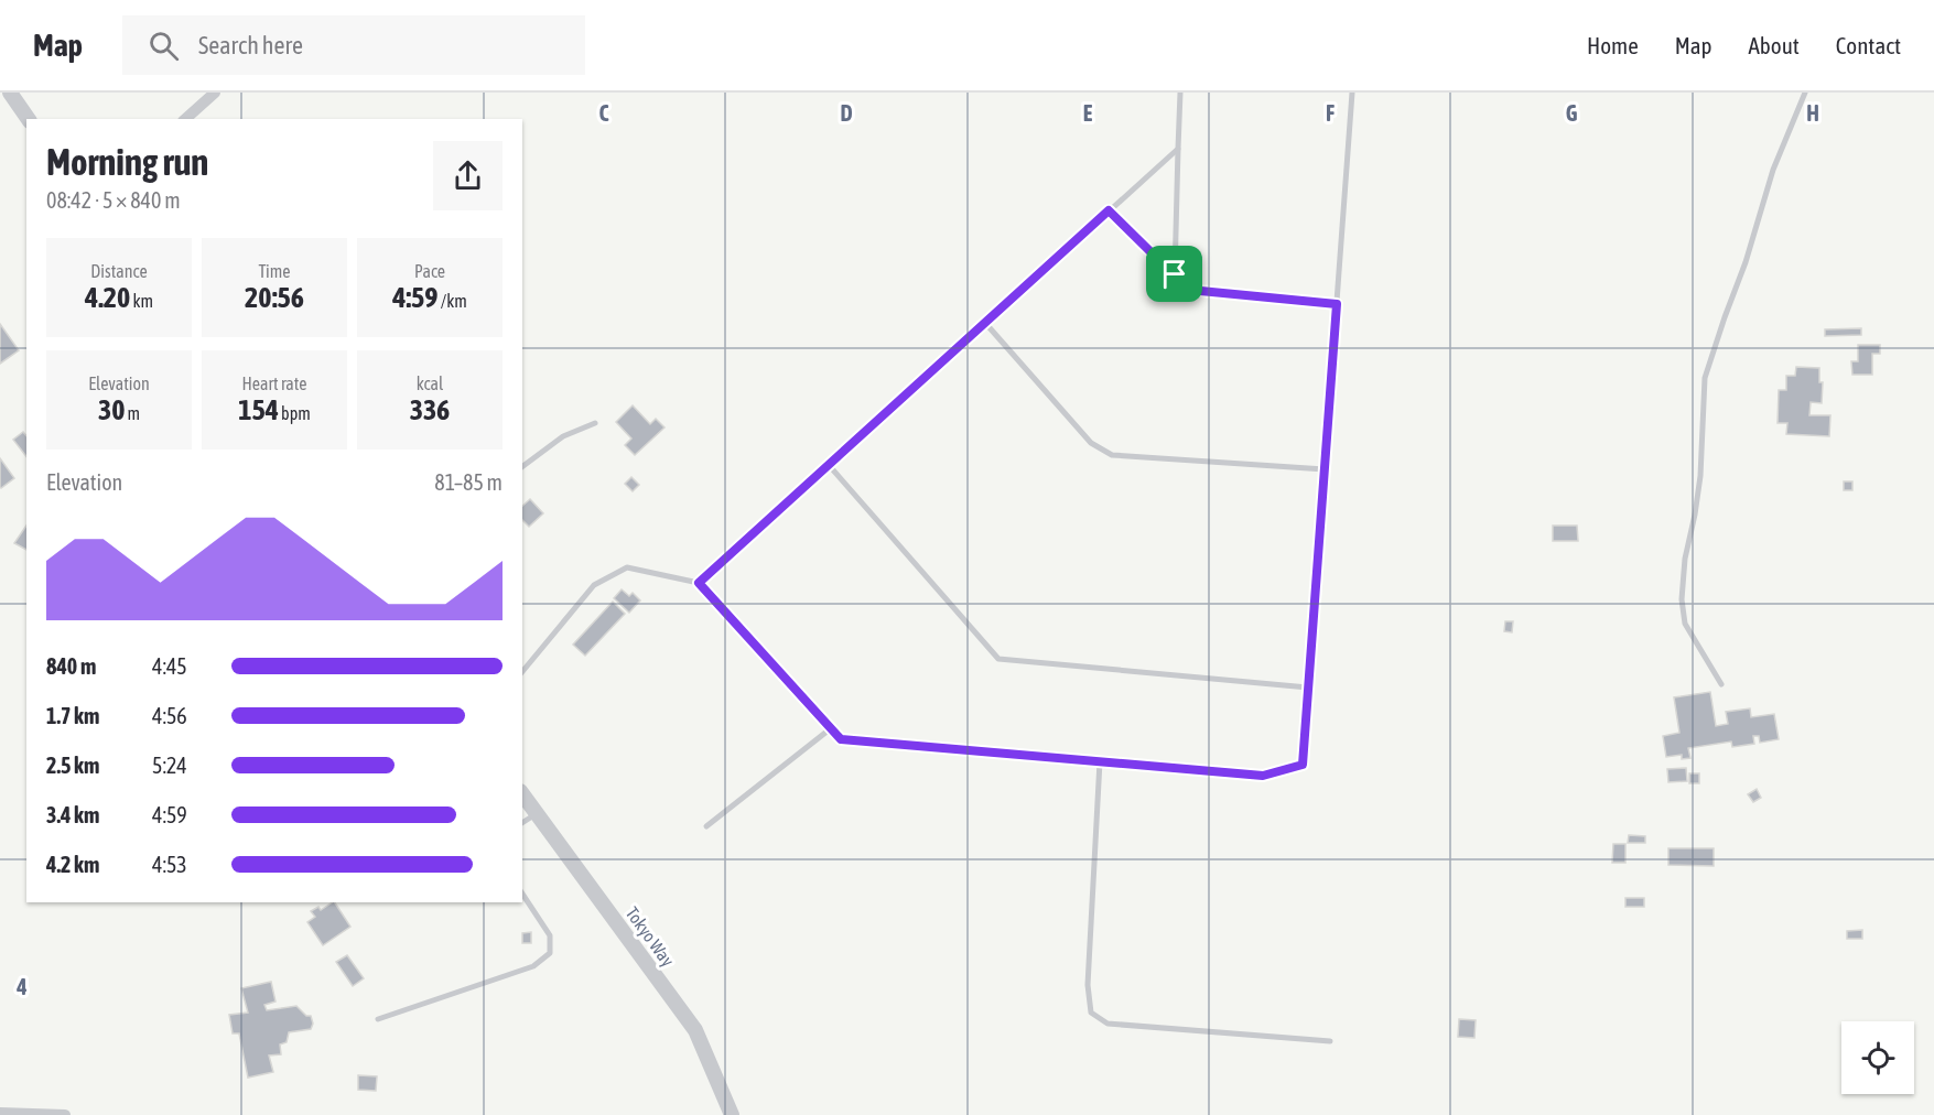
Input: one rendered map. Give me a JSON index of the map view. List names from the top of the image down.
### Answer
{
  "streets": {
    "street": ["Tokyo Way"]
  },
  "page": {
    "header": "Map",
    "search": "Search here",
    "nav": [
      "Home",
      "Map",
      "About",
      "Contact"
    ],
    "heading": ["Morning run", "08:42 · 5 × 840 m"],
    "stats": [
      ["Distance", "4.20 km"],
      ["Time", "20:56"],
      ["Pace", "4:59 /km"],
      ["Elevation", "30 m"],
      ["Heart rate", "154 bpm"],
      ["kcal", "336"]
    ],
    "chart": ["Elevation", "81–85 m"],
    "list": [
      {
        "name": "840 m",
        "note": "4:45"
      },
      {
        "name": "1.7 km",
        "note": "4:56"
      },
      {
        "name": "2.5 km",
        "note": "5:24"
      },
      {
        "name": "3.4 km",
        "note": "4:59"
      },
      {
        "name": "4.2 km",
        "note": "4:53"
      }
    ]
  },
  "grid": {
    "columns": [
      "C",
      "D",
      "E",
      "F",
      "G",
      "H"
    ],
    "rows": ["4"]
  }
}
